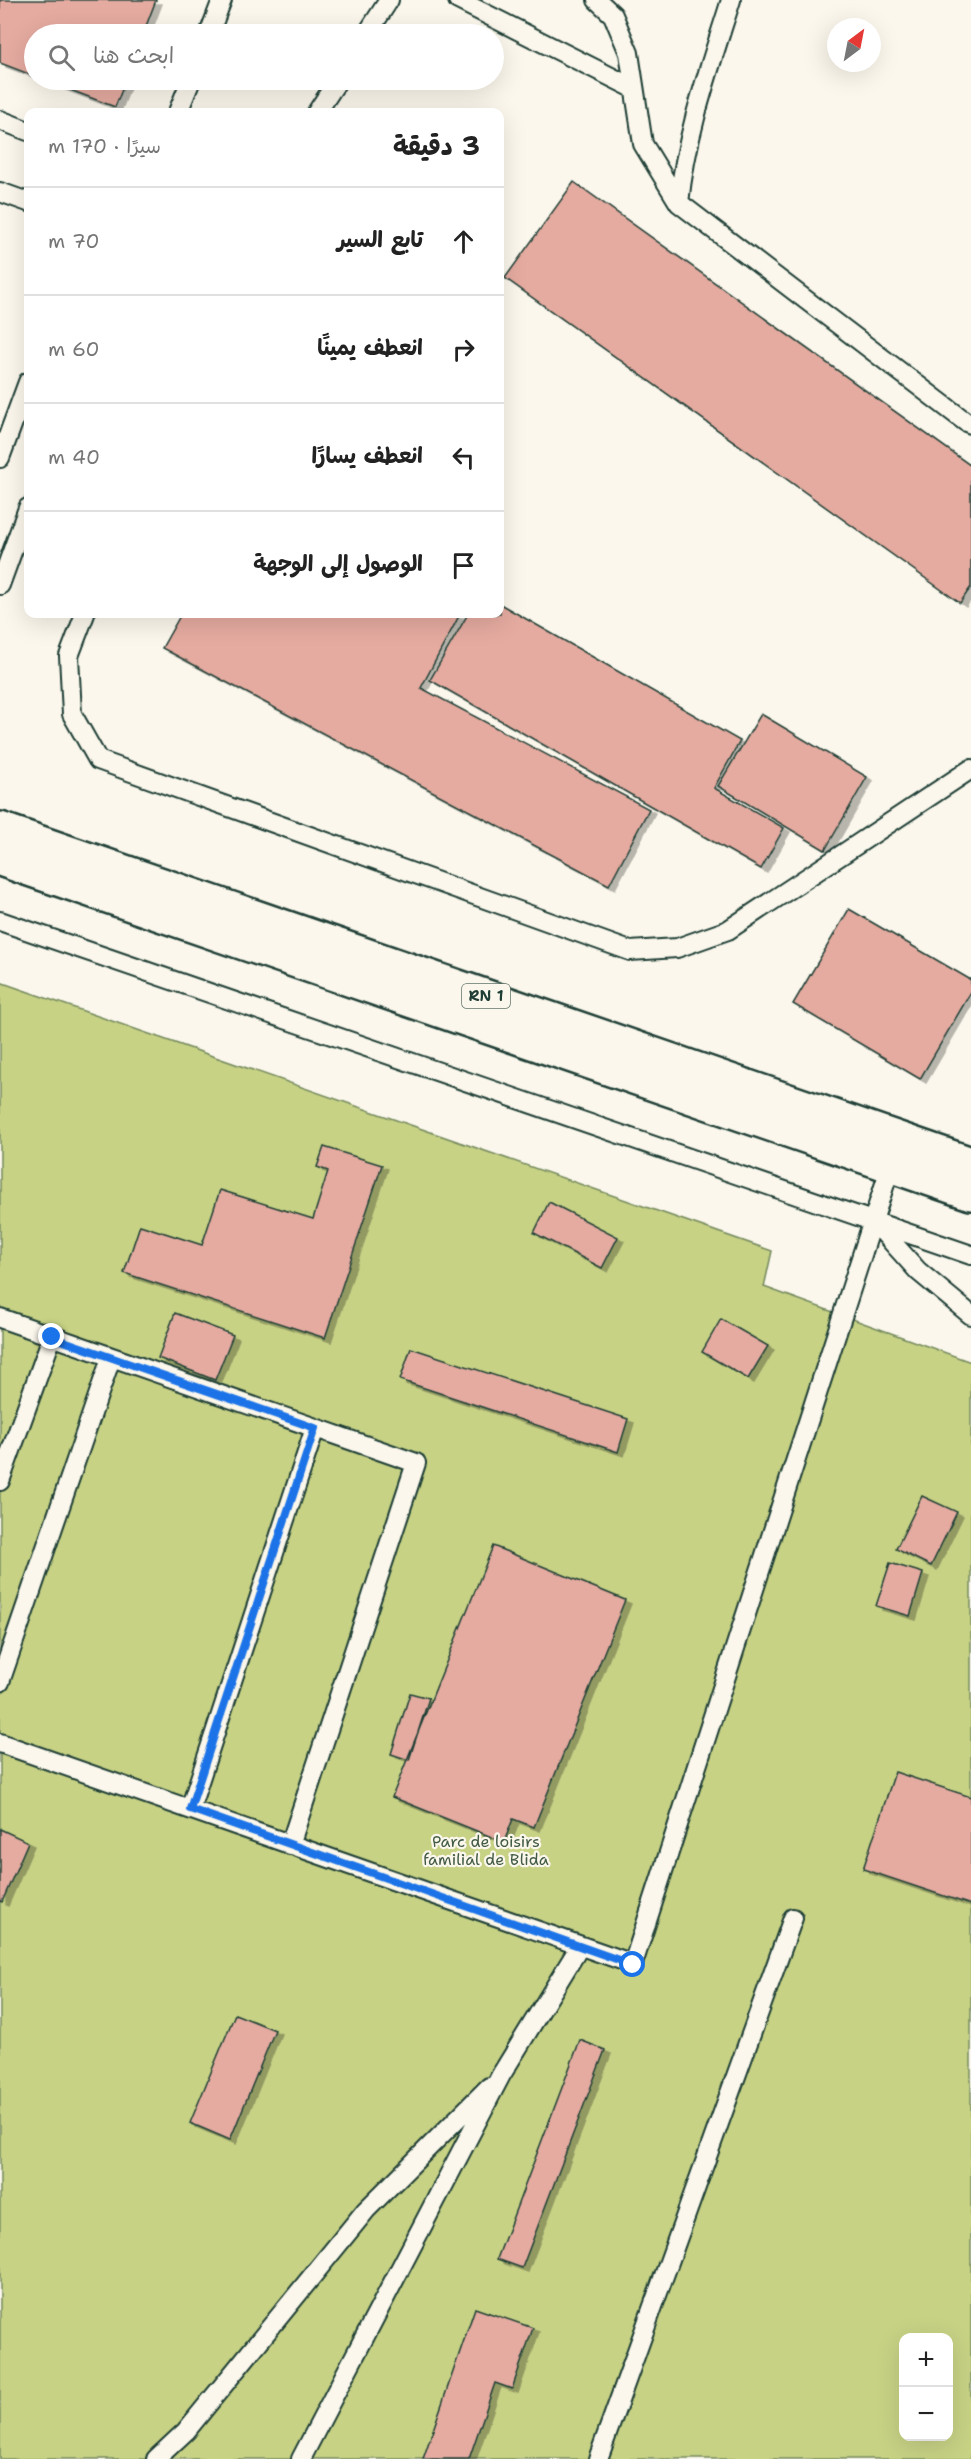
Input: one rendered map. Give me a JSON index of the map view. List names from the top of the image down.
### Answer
{
  "streets": {
    "main road": ["RN 1"]
  },
  "parks": ["Parc de loisirs familial de Blida"],
  "north": "top right",
  "page": {
    "search": "ابحث هنا",
    "heading": ["3 دقيقة", "سيرًا · 170 m"],
    "list": [
      ["تابع السير", "70 m"],
      ["انعطف يمينًا", "60 m"],
      ["انعطف يسارًا", "40 m"],
      "الوصول إلى الوجهة"
    ],
    "map_buttons": ["+", "−"]
  }
}
